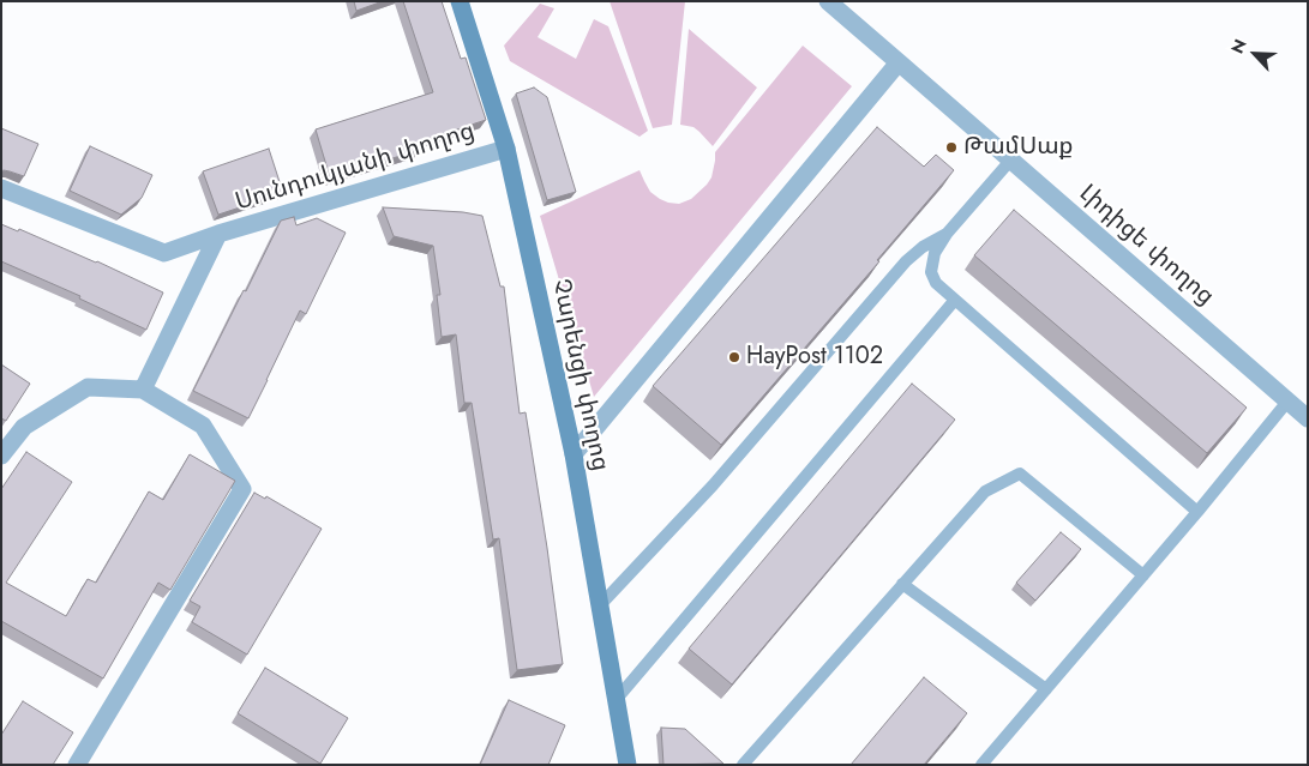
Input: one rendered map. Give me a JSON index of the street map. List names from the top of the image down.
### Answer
{
  "streets": {
    "main road": ["Չարենցի փողոց"],
    "street": ["Սունդուկյանի փողոց", "Լիդիցե փողոց"]
  },
  "crossings": [
    ["Սունդուկյանի փողոց", "Չարենցի փողոց"]
  ],
  "places": ["ԹամՍաք", "HayPost 1102"],
  "north": "top left"
}
